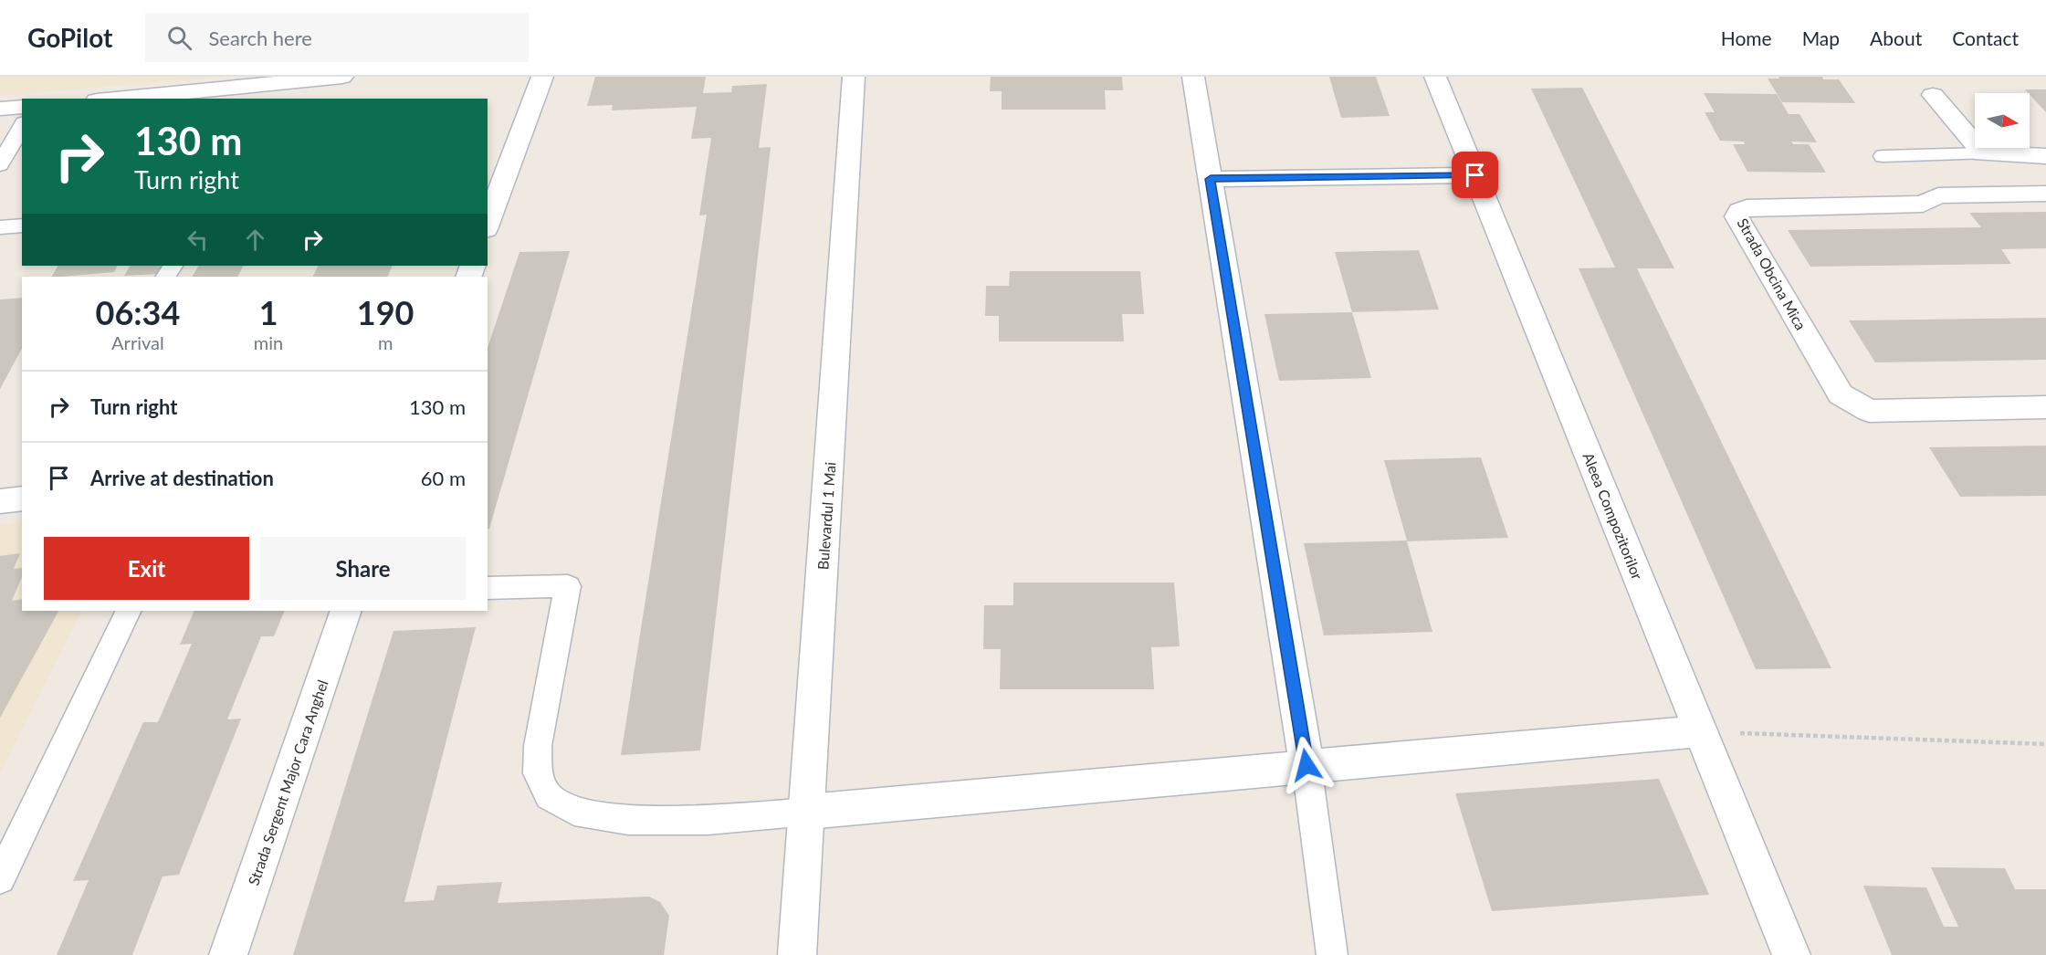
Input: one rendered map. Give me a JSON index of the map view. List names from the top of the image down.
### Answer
{
  "streets": {
    "street": [
      "Strada Obcina Mica",
      "Bulevardul 1 Mai",
      "Aleea Compozitorilor",
      "Strada Sergent Major Cara Anghel"
    ]
  },
  "north": "right",
  "page": {
    "header": "GoPilot",
    "search": "Search here",
    "nav": [
      "Home",
      "Map",
      "About",
      "Contact"
    ],
    "turn": ["130 m", "Turn right"],
    "eta": [
      "06:34",
      "Arrival",
      "1",
      "min",
      "190",
      "m"
    ],
    "list": [
      {
        "name": "Turn right",
        "value": "130 m"
      },
      {
        "name": "Arrive at destination",
        "value": "60 m"
      }
    ],
    "buttons": ["Exit", "Share"]
  }
}
